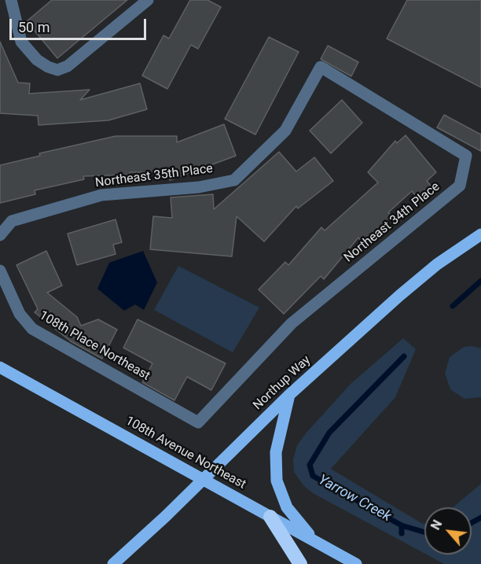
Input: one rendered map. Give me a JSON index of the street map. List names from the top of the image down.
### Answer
{
  "streets": {
    "main road": ["Northup Way", "108th Avenue Northeast"],
    "street": ["Northeast 35th Place", "Northeast 34th Place", "108th Place Northeast"]
  },
  "crossings": [
    ["Northeast 35th Place", "Northeast 34th Place"],
    ["Northeast 34th Place", "108th Place Northeast"],
    ["Northup Way", "108th Avenue Northeast"]
  ],
  "water": ["Yarrow Creek"],
  "scale_bar": "50 m",
  "north": "top left"
}
